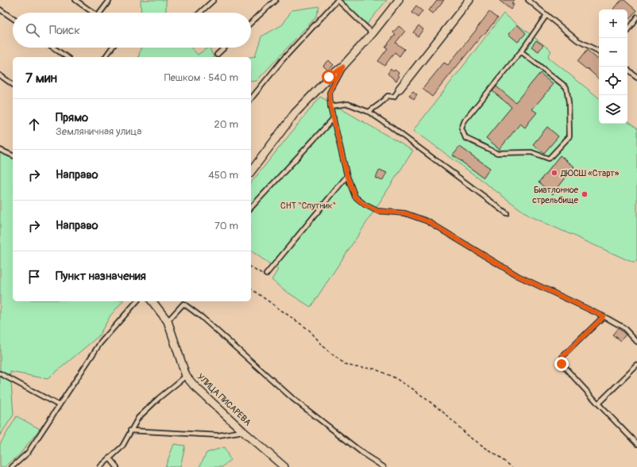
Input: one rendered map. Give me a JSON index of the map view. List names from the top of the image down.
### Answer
{
  "streets": {
    "street": ["УЛИЦА ПИСАРЕВА"]
  },
  "parks": ["СНТ \"Спутник\""],
  "places": ["ДЮСШ «Старт»", "Биатлонное стрельбище"],
  "page": {
    "map_buttons": ["+", "−"],
    "search": "Поиск",
    "heading": ["7 мин", "Пешком · 540 m"],
    "list": [
      ["Прямо", "Земляничная улица", "20 m"],
      ["Направо", "450 m"],
      ["Направо", "70 m"],
      "Пункт назначения"
    ]
  }
}
